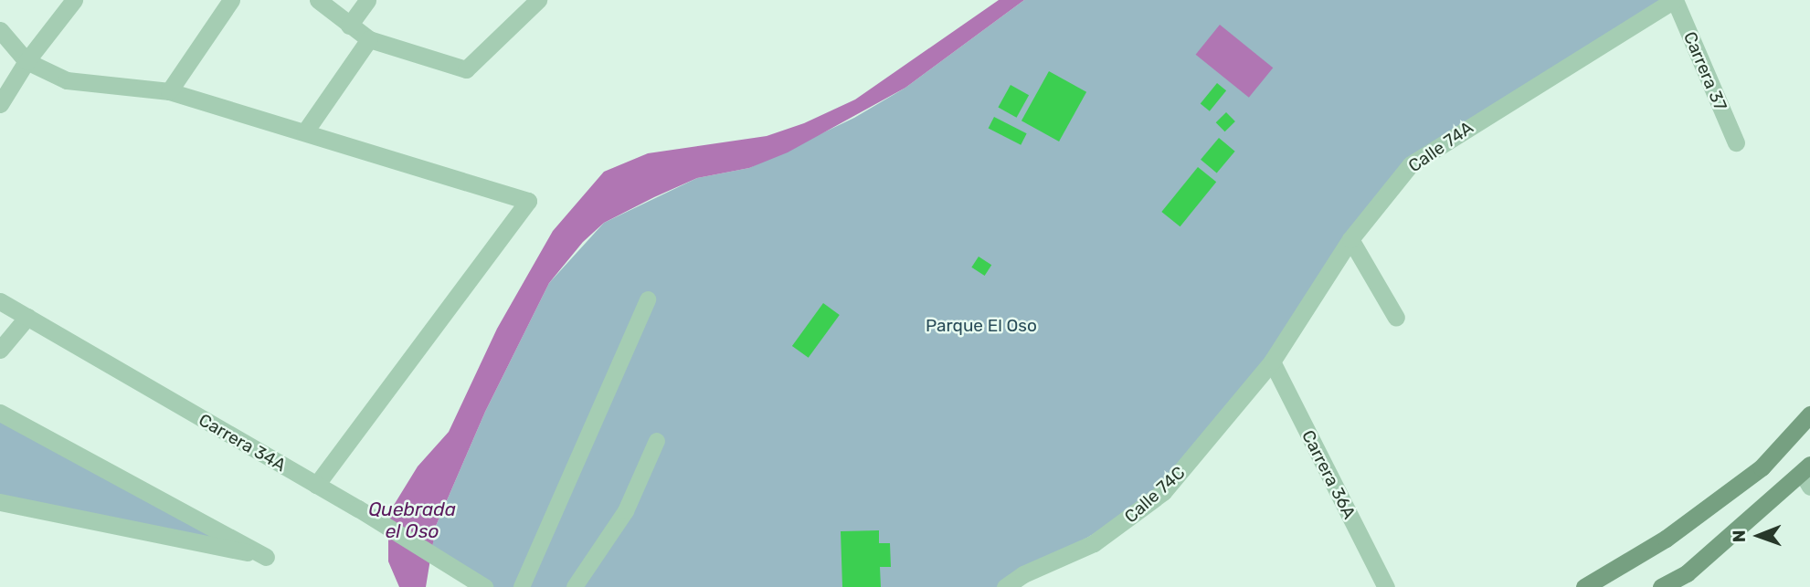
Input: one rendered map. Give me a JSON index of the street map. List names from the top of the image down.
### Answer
{
  "streets": {
    "street": [
      "Carrera 37",
      "Calle 74A",
      "Carrera 34A",
      "Carrera 36A",
      "Calle 74C"
    ]
  },
  "crossings": [
    ["Carrera 37", "Calle 74A"],
    ["Calle 74A", "Carrera 36A"],
    ["Calle 74A", "Calle 74C"],
    ["Carrera 36A", "Calle 74C"]
  ],
  "water": ["Quebrada el Oso"],
  "parks": ["Parque El Oso"],
  "north": "left"
}
